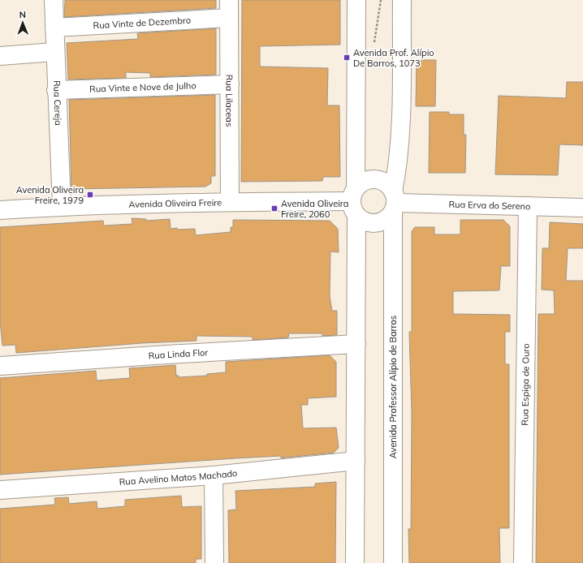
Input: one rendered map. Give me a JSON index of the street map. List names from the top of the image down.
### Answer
{
  "streets": {
    "street": [
      "Rua Vinte de Dezembro",
      "Rua Vinte e Nove de Julho",
      "Rua Lilaceas",
      "Rua Cereja",
      "Avenida Oliveira Freire",
      "Rua Erva do Sereno",
      "Rua Linda Flor",
      "Rua Espiga de Ouro",
      "Avenida Professor Alípio de Barros",
      "Rua Avelino Matos Machado"
    ]
  },
  "crossings": [
    ["Rua Vinte de Dezembro", "Rua Lilaceas"],
    ["Rua Vinte de Dezembro", "Rua Cereja"],
    ["Rua Vinte e Nove de Julho", "Rua Lilaceas"],
    ["Rua Vinte e Nove de Julho", "Rua Cereja"],
    ["Rua Lilaceas", "Avenida Oliveira Freire"],
    ["Rua Cereja", "Avenida Oliveira Freire"],
    ["Avenida Oliveira Freire", "Rua Erva do Sereno"],
    ["Avenida Oliveira Freire", "Avenida Professor Alípio de Barros"],
    ["Rua Erva do Sereno", "Rua Espiga de Ouro"],
    ["Rua Erva do Sereno", "Avenida Professor Alípio de Barros"]
  ],
  "places": {
    "transit": ["Avenida Prof. Alípio De Barros, 1073", "Avenida Oliveira Freire, 1979", "Avenida Oliveira Freire, 2060"]
  },
  "north": "top"
}
